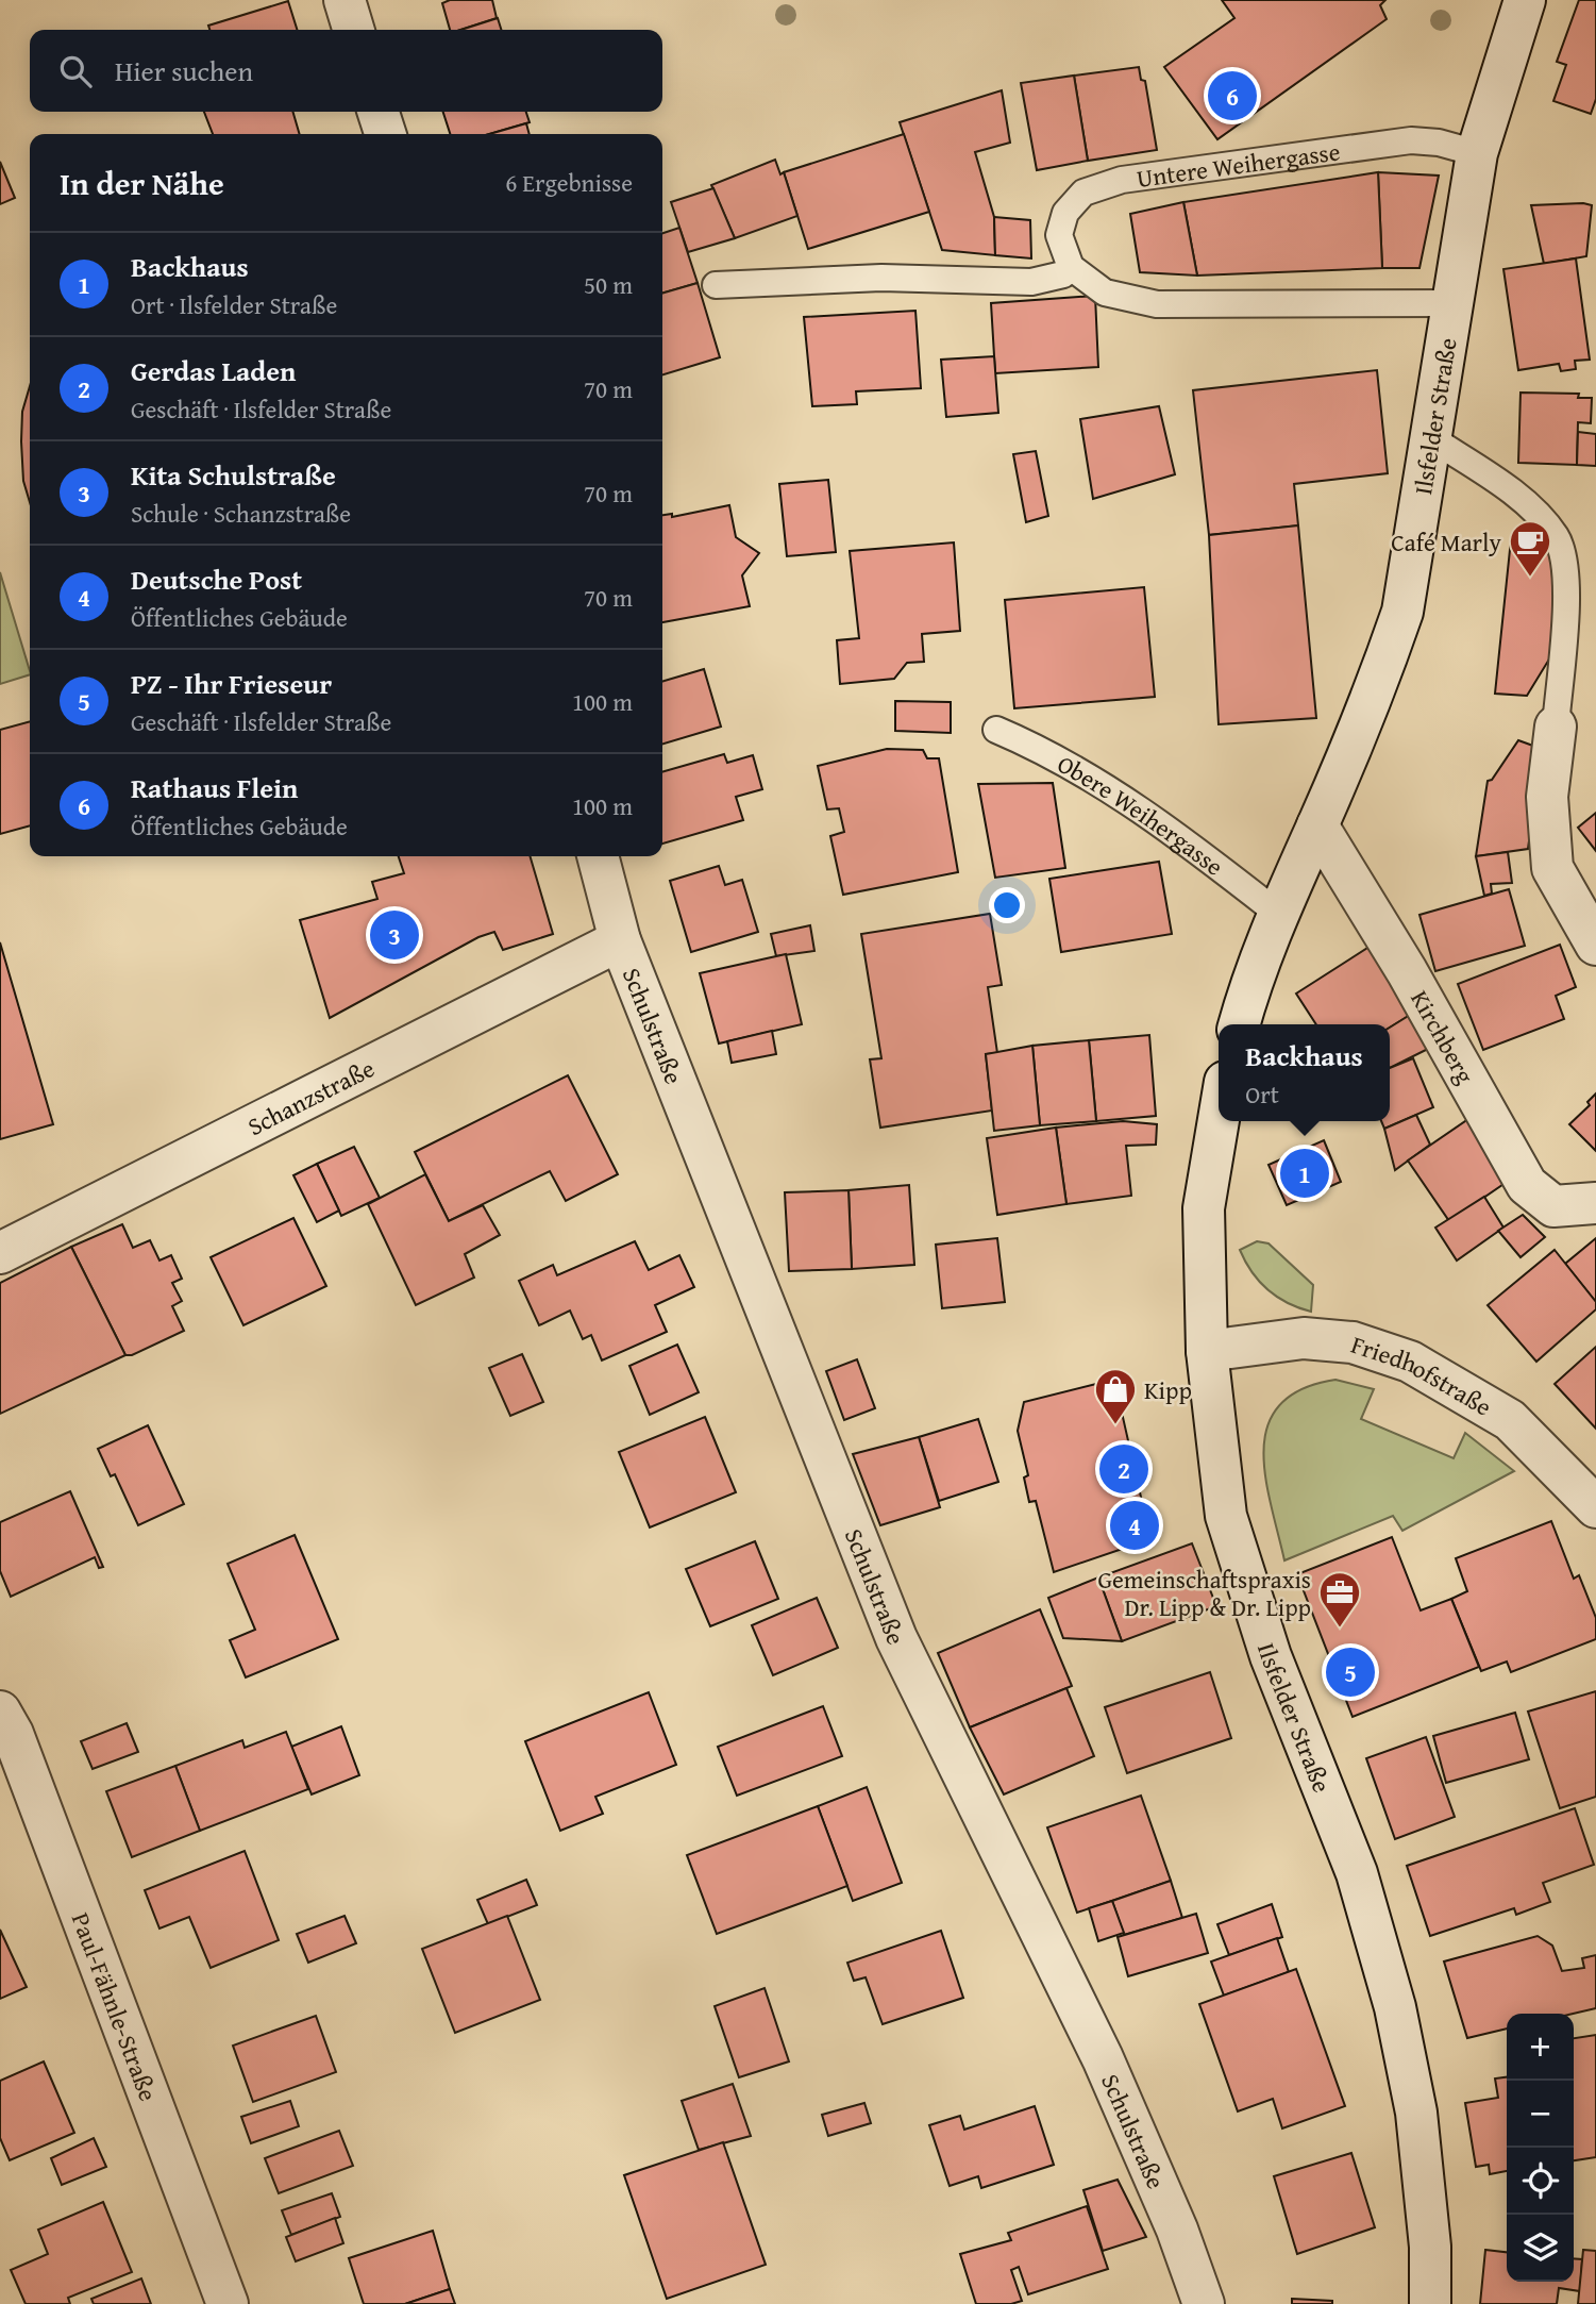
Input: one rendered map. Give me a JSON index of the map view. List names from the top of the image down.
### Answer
{
  "streets": {
    "street": [
      "Ilsfelder Straße",
      "Schulstraße",
      "Kirchberg",
      "Schanzstraße",
      "Friedhofstraße",
      "Paul-Fähnle-Straße"
    ],
    "lane": ["Untere Weihergasse", "Obere Weihergasse"]
  },
  "crossings": [
    ["Untere Weihergasse", "Ilsfelder Straße"],
    ["Ilsfelder Straße", "Obere Weihergasse"],
    ["Ilsfelder Straße", "Kirchberg"],
    ["Ilsfelder Straße", "Friedhofstraße"],
    ["Schulstraße", "Schanzstraße"]
  ],
  "places": {
    "cafe": ["Café Marly"],
    "shop": ["Kipp"],
    "office": ["Gemeinschaftspraxis Dr. Lipp & Dr. Lipp"]
  },
  "page": {
    "search": "Hier suchen",
    "pins": [
      "6",
      "3",
      "1",
      "2",
      "4",
      "5"
    ],
    "heading": ["In der Nähe", "6 Ergebnisse"],
    "list": [
      {
        "mark": "1",
        "name": "Backhaus",
        "note": "Ort · Ilsfelder Straße",
        "value": "50 m"
      },
      {
        "mark": "2",
        "name": "Gerdas Laden",
        "note": "Geschäft · Ilsfelder Straße",
        "value": "70 m"
      },
      {
        "mark": "3",
        "name": "Kita Schulstraße",
        "note": "Schule · Schanzstraße",
        "value": "70 m"
      },
      {
        "mark": "4",
        "name": "Deutsche Post",
        "note": "Öffentliches Gebäude",
        "value": "70 m"
      },
      {
        "mark": "5",
        "name": "PZ - Ihr Frieseur",
        "note": "Geschäft · Ilsfelder Straße",
        "value": "100 m"
      },
      {
        "mark": "6",
        "name": "Rathaus Flein",
        "note": "Öffentliches Gebäude",
        "value": "100 m"
      }
    ],
    "popup": ["Backhaus", "Ort"],
    "map_buttons": ["+", "−"]
  }
}
